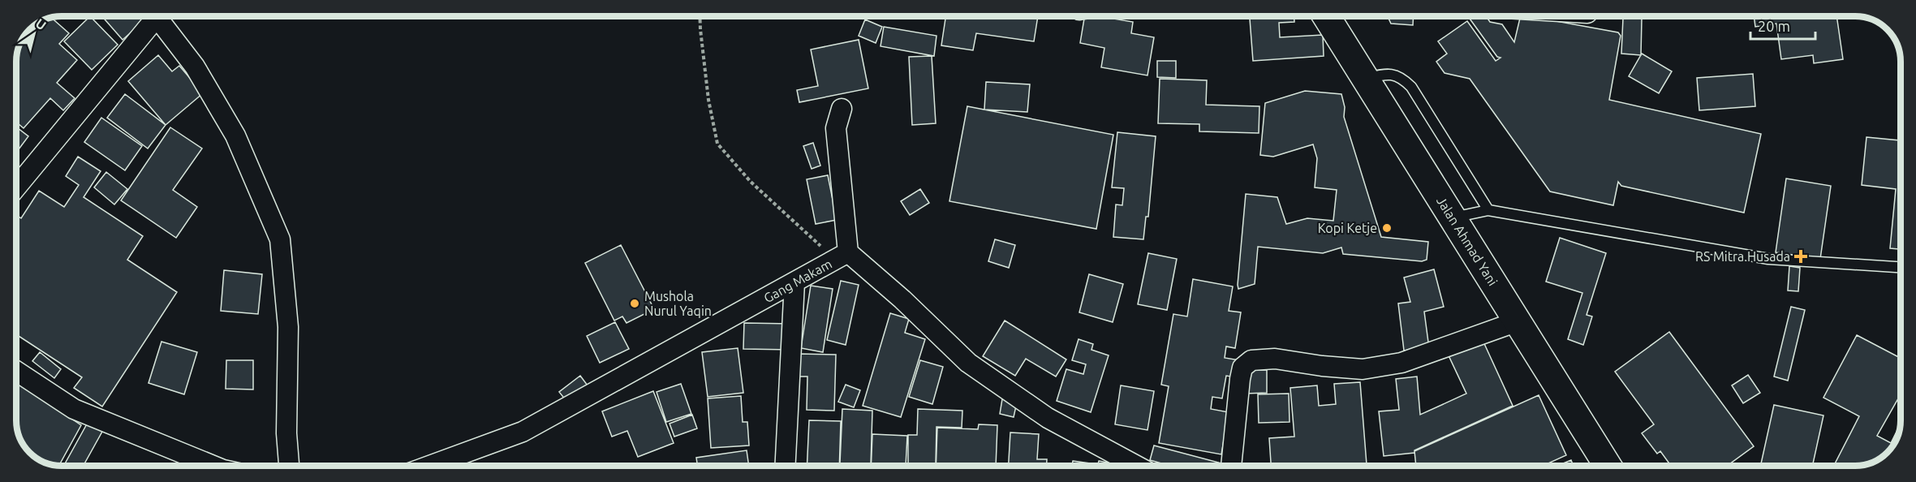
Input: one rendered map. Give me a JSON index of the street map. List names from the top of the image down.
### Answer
{
  "streets": {
    "highway": ["Jalan Ahmad Yani"],
    "street": ["Gang Makam"]
  },
  "places": {
    "other": ["Kopi Ketje", "Mushola Nurul Yaqin"],
    "health": ["RS Mitra Husada"]
  },
  "scale_bar": "20 m",
  "north": "top right"
}
